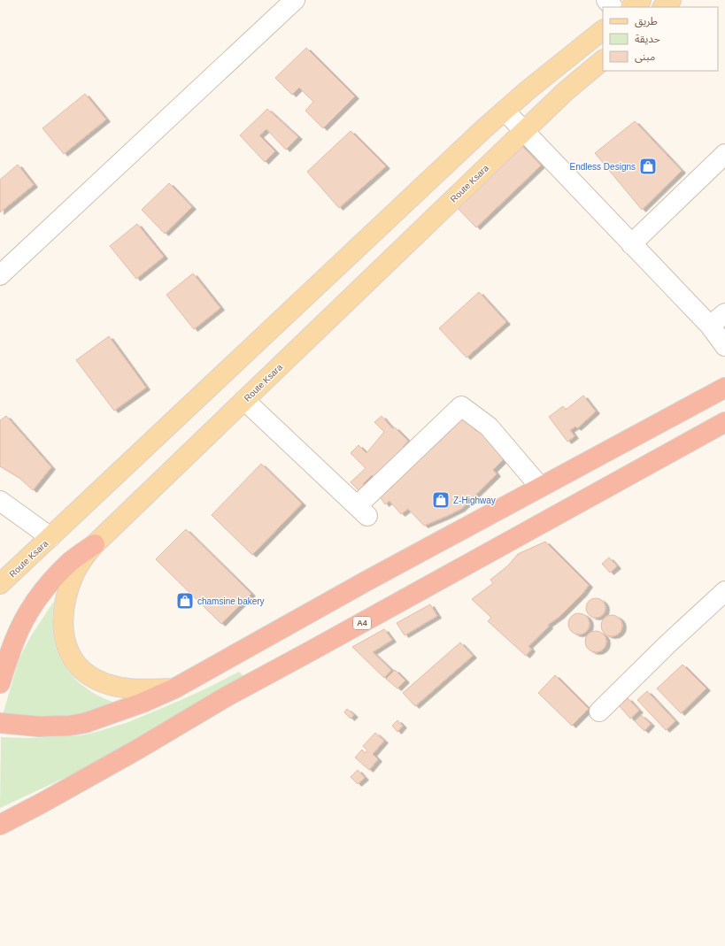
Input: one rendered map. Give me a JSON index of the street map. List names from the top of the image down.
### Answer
{
  "streets": {
    "highway": ["A4"],
    "main road": ["Route Ksara"]
  },
  "places": {
    "shop": ["Endless Designs", "Z-Highway", "chamsine bakery"]
  },
  "legend": ["طريق", "حديقة", "مبنى"]
}
